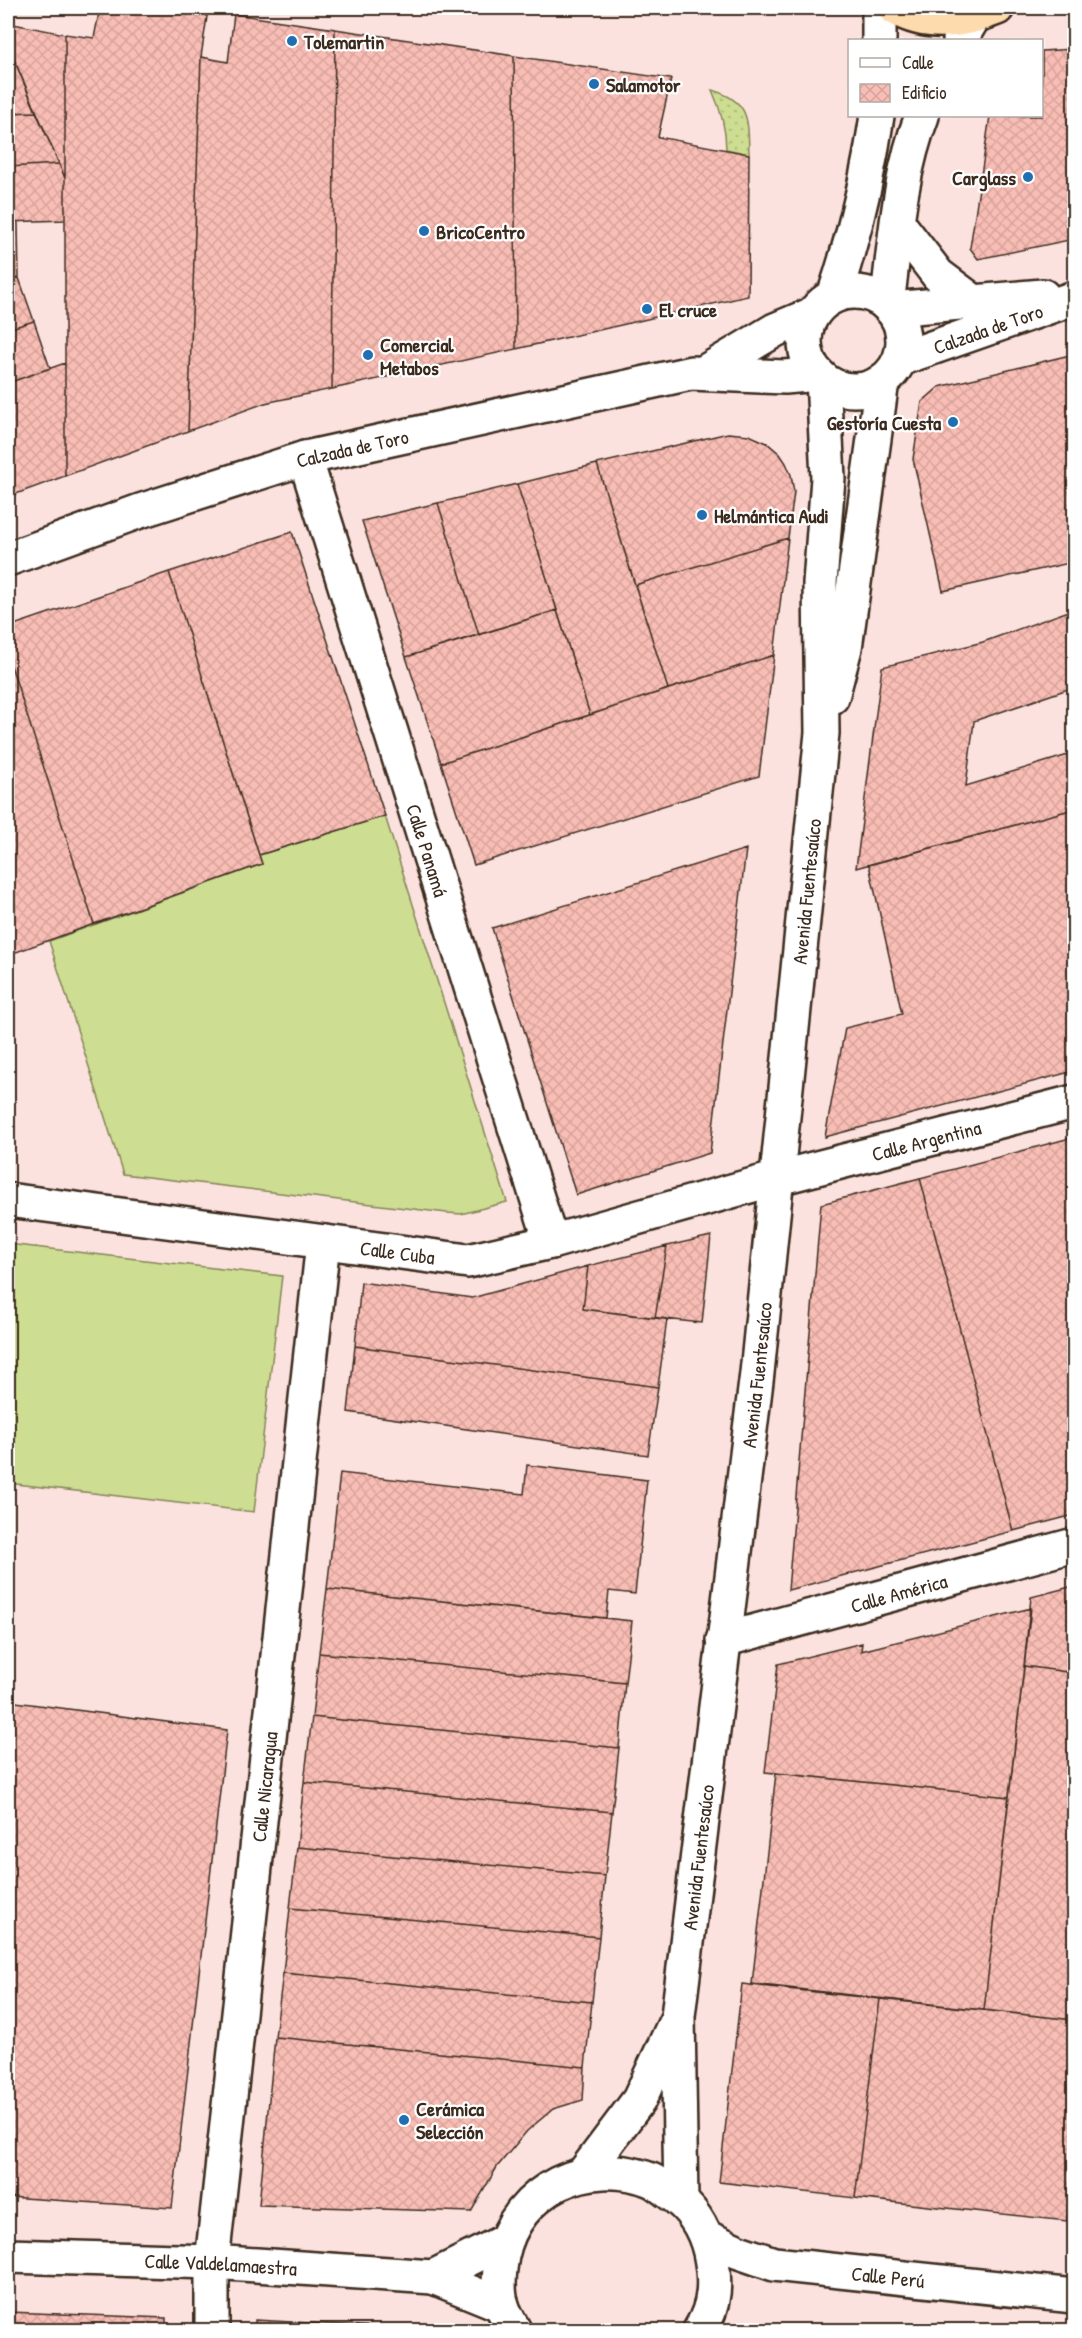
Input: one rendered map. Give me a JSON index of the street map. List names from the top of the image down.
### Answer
{
  "streets": {
    "street": [
      "Calzada de Toro",
      "Calle Panamá",
      "Avenida Fuentesaúco",
      "Calle Argentina",
      "Calle Cuba",
      "Calle América",
      "Calle Nicaragua",
      "Calle Valdelamaestra",
      "Calle Perú"
    ]
  },
  "crossings": [
    ["Calzada de Toro", "Calle Panamá"],
    ["Calzada de Toro", "Avenida Fuentesaúco"],
    ["Calle Panamá", "Calle Cuba"],
    ["Avenida Fuentesaúco", "Calle Argentina"],
    ["Avenida Fuentesaúco", "Calle Cuba"],
    ["Avenida Fuentesaúco", "Calle América"],
    ["Calle Argentina", "Calle Cuba"],
    ["Calle Cuba", "Calle Nicaragua"],
    ["Calle Nicaragua", "Calle Valdelamaestra"]
  ],
  "places": [
    "Tolemartin",
    "Salamotor",
    "Carglass",
    "BricoCentro",
    "El cruce",
    "Comercial Metabos",
    "Gestoría Cuesta",
    "Helmántica Audi",
    "Cerámica Selección"
  ],
  "legend": ["Calle", "Edificio"]
}
